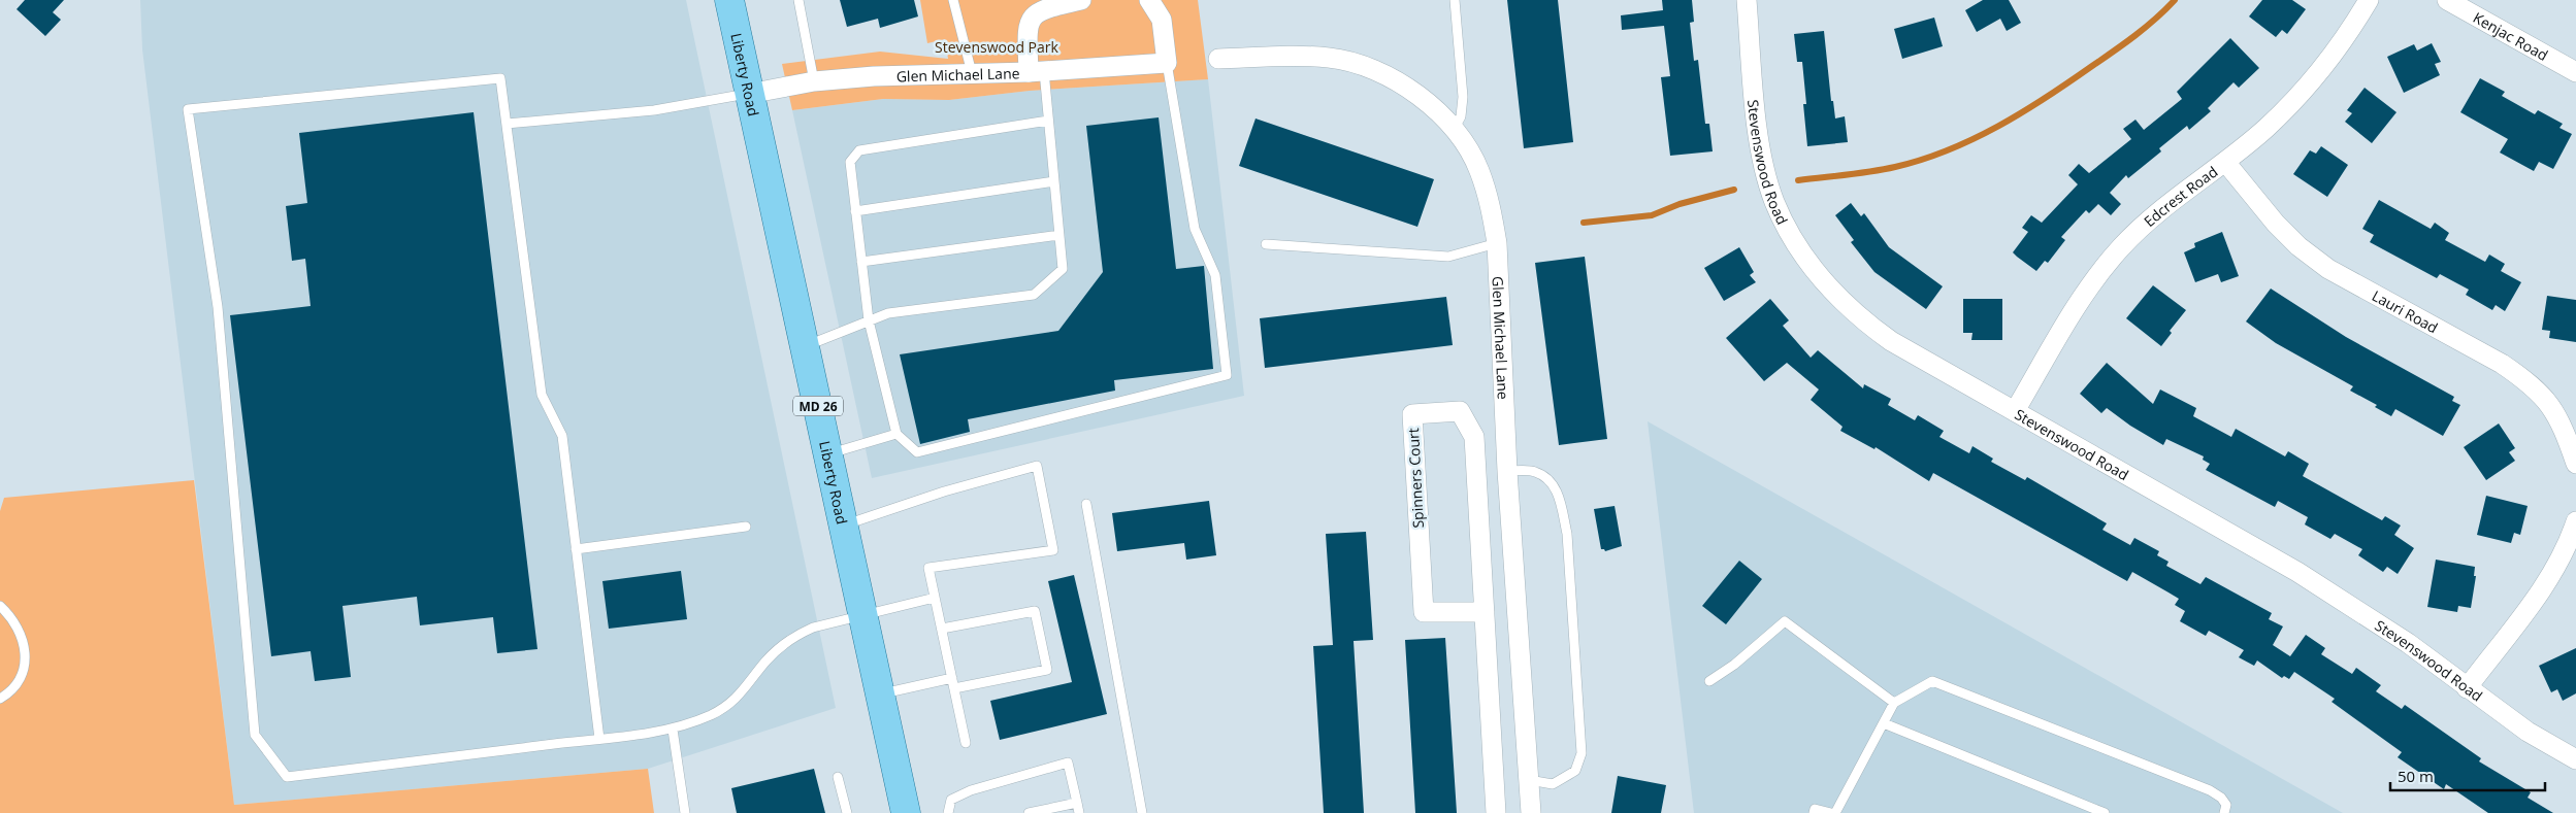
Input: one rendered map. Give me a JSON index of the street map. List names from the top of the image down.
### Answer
{
  "streets": {
    "main road": ["Liberty Road", "MD 26"],
    "street": [
      "Kenjac Road",
      "Glen Michael Lane",
      "Stevenswood Road",
      "Edcrest Road",
      "Lauri Road",
      "Spinners Court"
    ]
  },
  "crossings": [
    ["Liberty Road", "Glen Michael Lane"],
    ["Stevenswood Road", "Edcrest Road"],
    ["Edcrest Road", "Lauri Road"]
  ],
  "parks": ["Stevenswood Park"],
  "scale_bar": "50 m"
}
